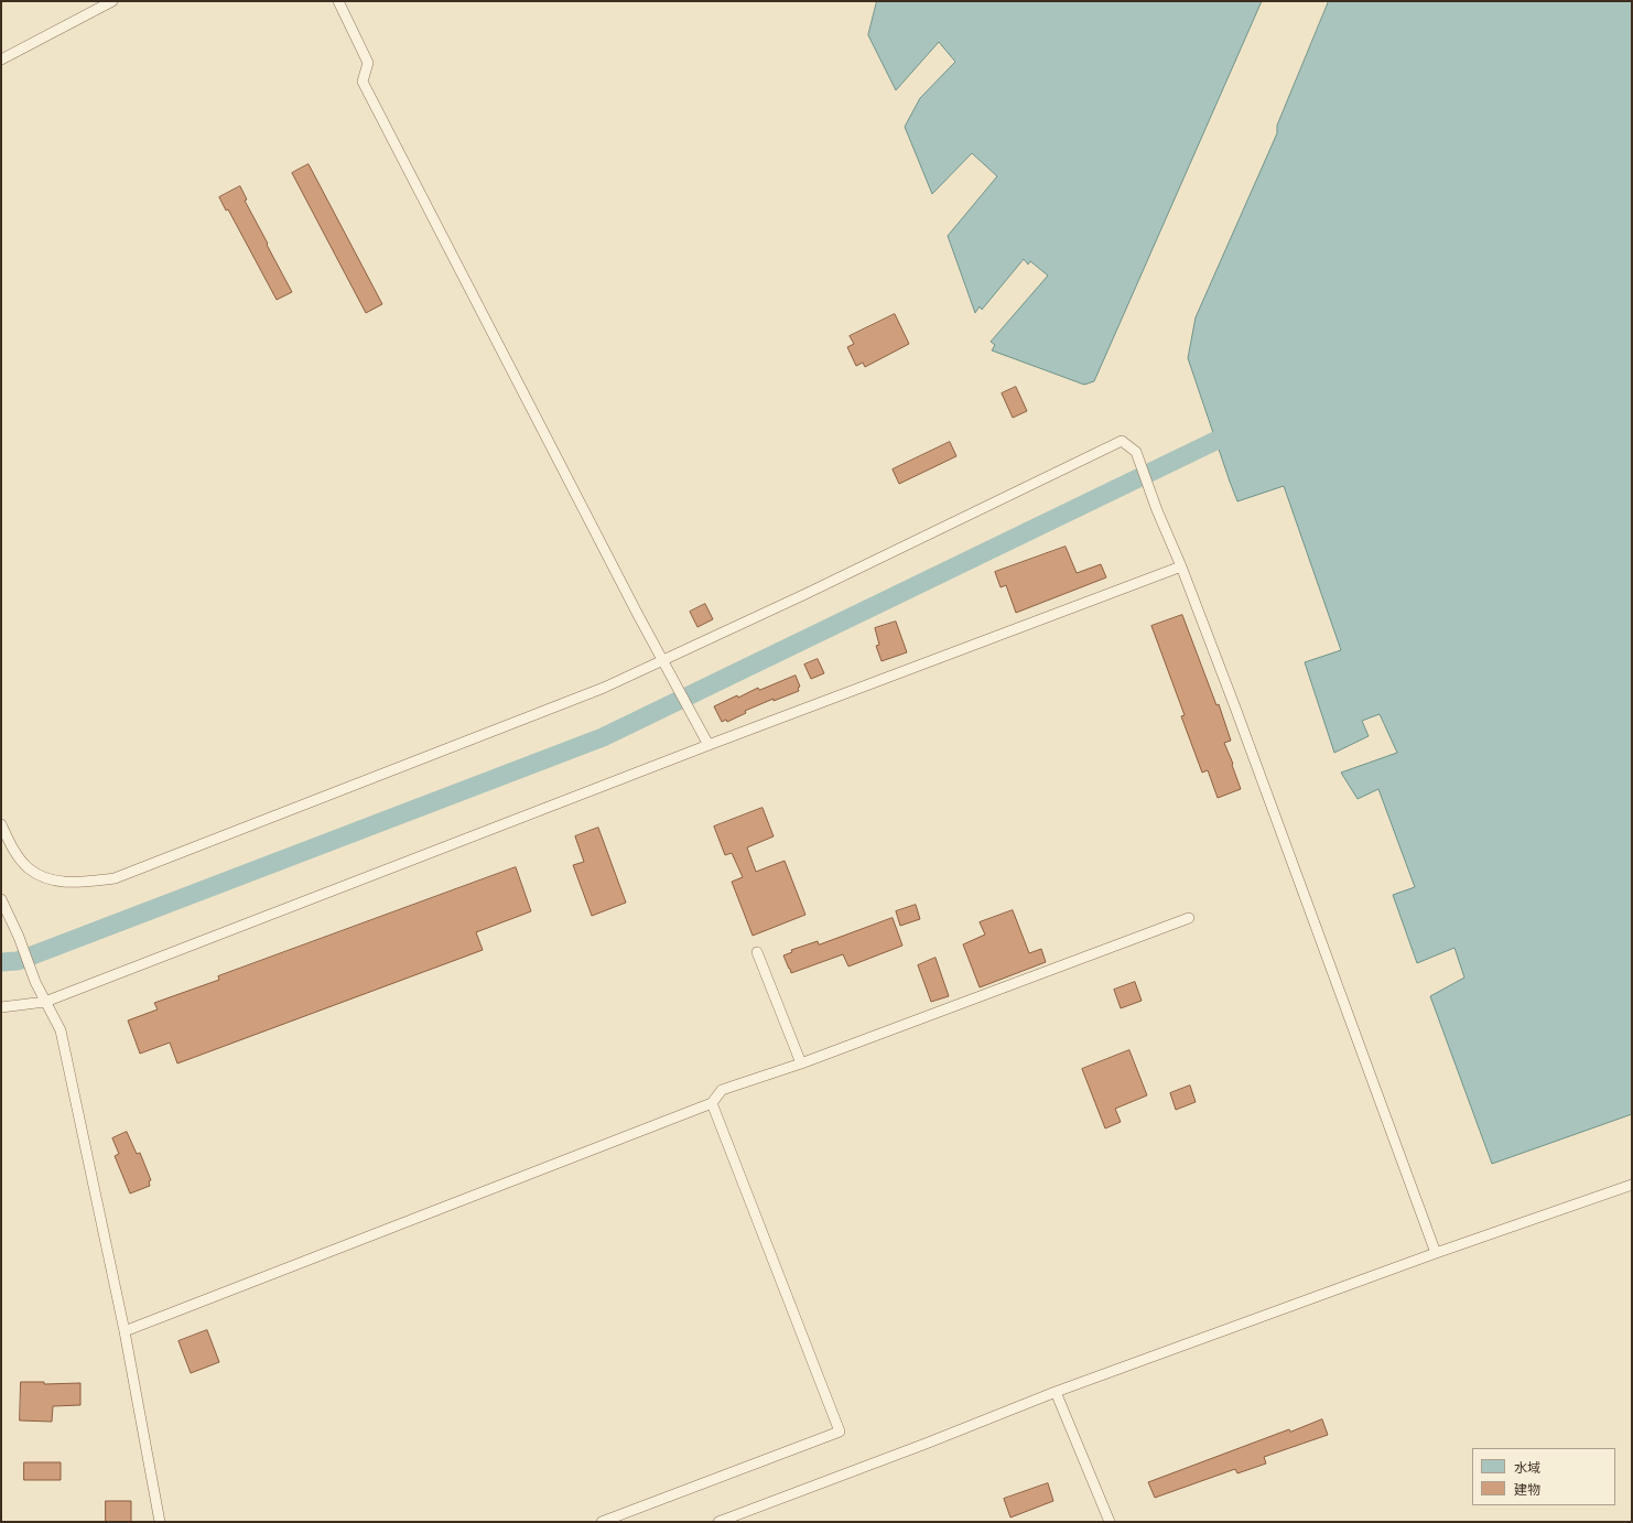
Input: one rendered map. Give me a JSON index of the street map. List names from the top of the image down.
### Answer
{
  "legend": ["水域", "建物"]
}
